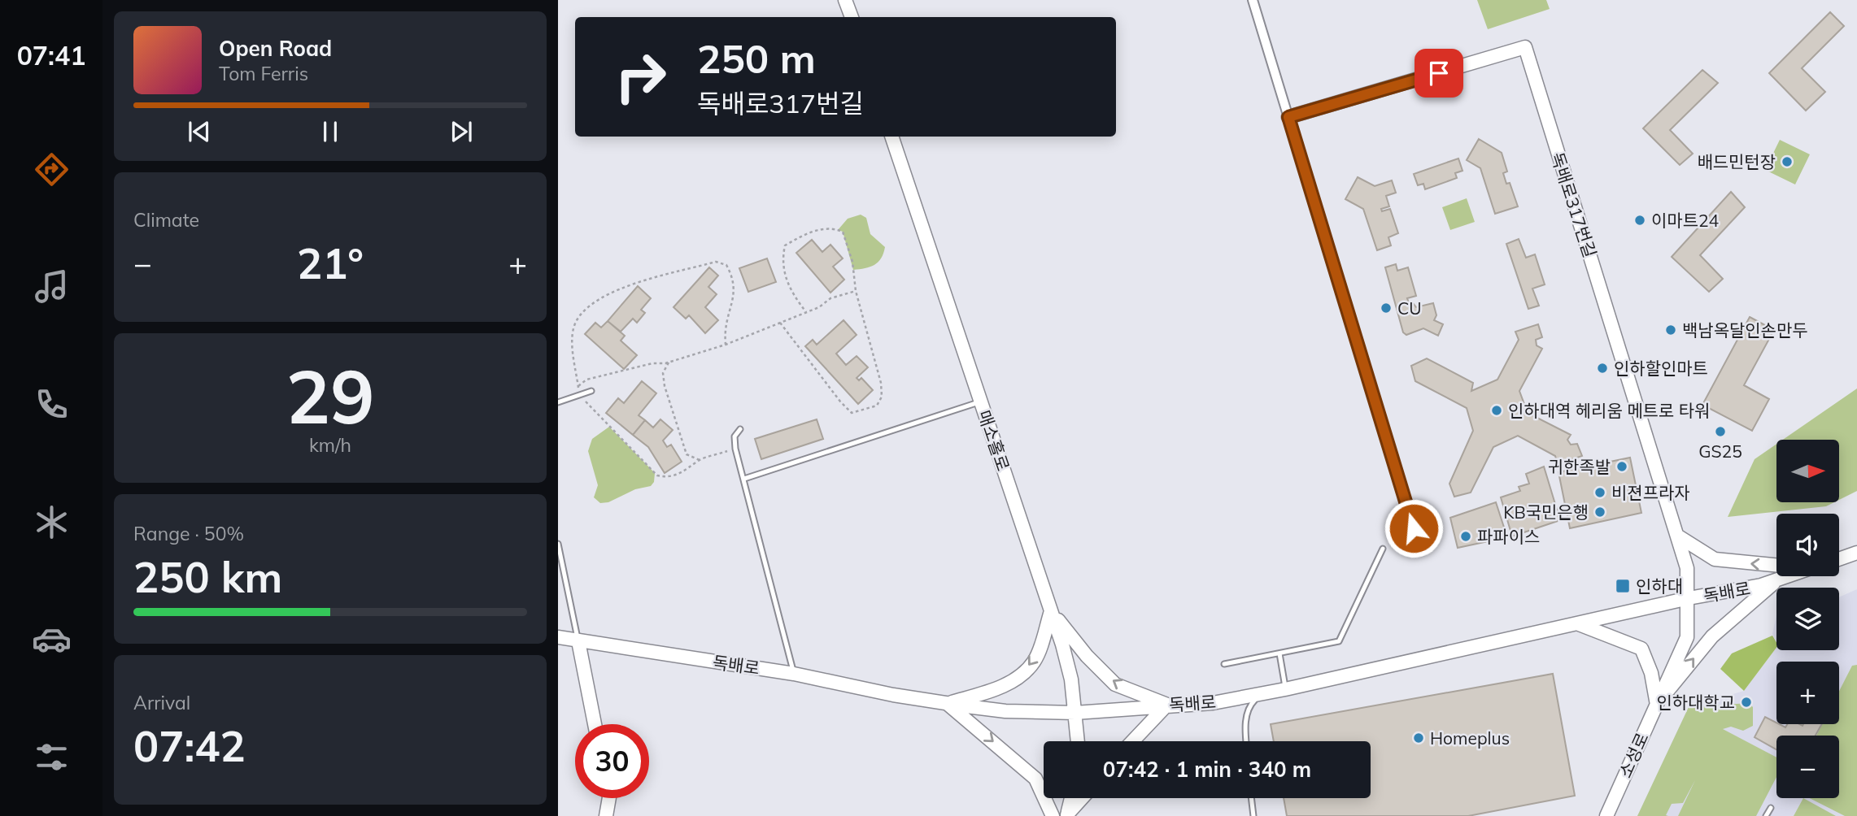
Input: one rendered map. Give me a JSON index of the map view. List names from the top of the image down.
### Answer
{
  "streets": {
    "main road": [
      "독배로317번길",
      "매소홀로",
      "독배로",
      "소성로"
    ]
  },
  "crossings": [
    ["독배로317번길", "독배로"],
    ["독배로317번길", "소성로"],
    ["매소홀로", "독배로"],
    ["독배로", "소성로"]
  ],
  "places": {
    "other": [
      "배드민턴장",
      "이마트24",
      "CU",
      "백남옥달인손만두",
      "인하할인마트",
      "인하대역 헤리움 메트로 타워",
      "GS25",
      "귀한족발",
      "비젼프라자",
      "KB국민은행",
      "파파이스",
      "인하대학교",
      "Homeplus"
    ],
    "transit": ["인하대"]
  },
  "north": "right",
  "page": {
    "tabs": "07:41",
    "turn": ["250 m", "독배로317번길"],
    "song": ["Open Road", "Tom Ferris"],
    "tile": [
      "Climate",
      ["29", "km/h"],
      ["Range · 50%", "250 km"],
      ["Arrival", "07:42"]
    ],
    "heat": ["−", "21°", "+"],
    "map_buttons": ["+", "−"],
    "limit": "30",
    "trip": "07:42 · 1 min · 340 m"
  }
}
